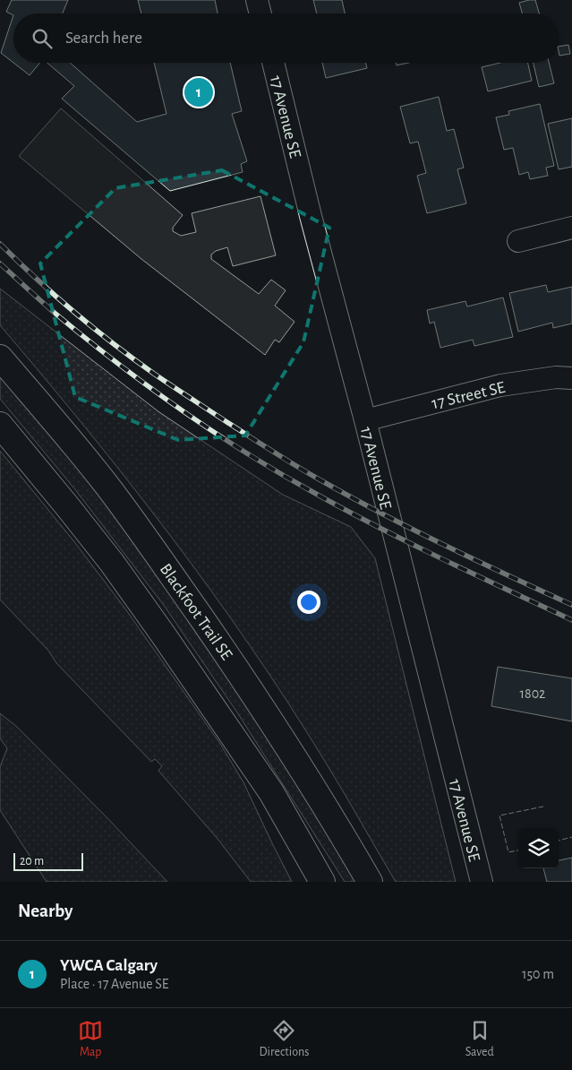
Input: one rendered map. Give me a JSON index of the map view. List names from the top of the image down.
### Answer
{
  "streets": {
    "main road": ["Blackfoot Trail SE"],
    "street": ["17 Avenue SE", "17 Street SE"]
  },
  "crossings": [
    ["17 Avenue SE", "17 Street SE"]
  ],
  "house_numbers": ["1802"],
  "scale_bar": "20 m",
  "page": {
    "search": "Search here",
    "pins": "1",
    "scale": "20 m",
    "heading": "Nearby",
    "list": [
      {
        "mark": "1",
        "name": "YWCA Calgary",
        "note": "Place · 17 Avenue SE",
        "value": "150 m"
      }
    ],
    "nav": ["Map", "Directions", "Saved"]
  }
}
